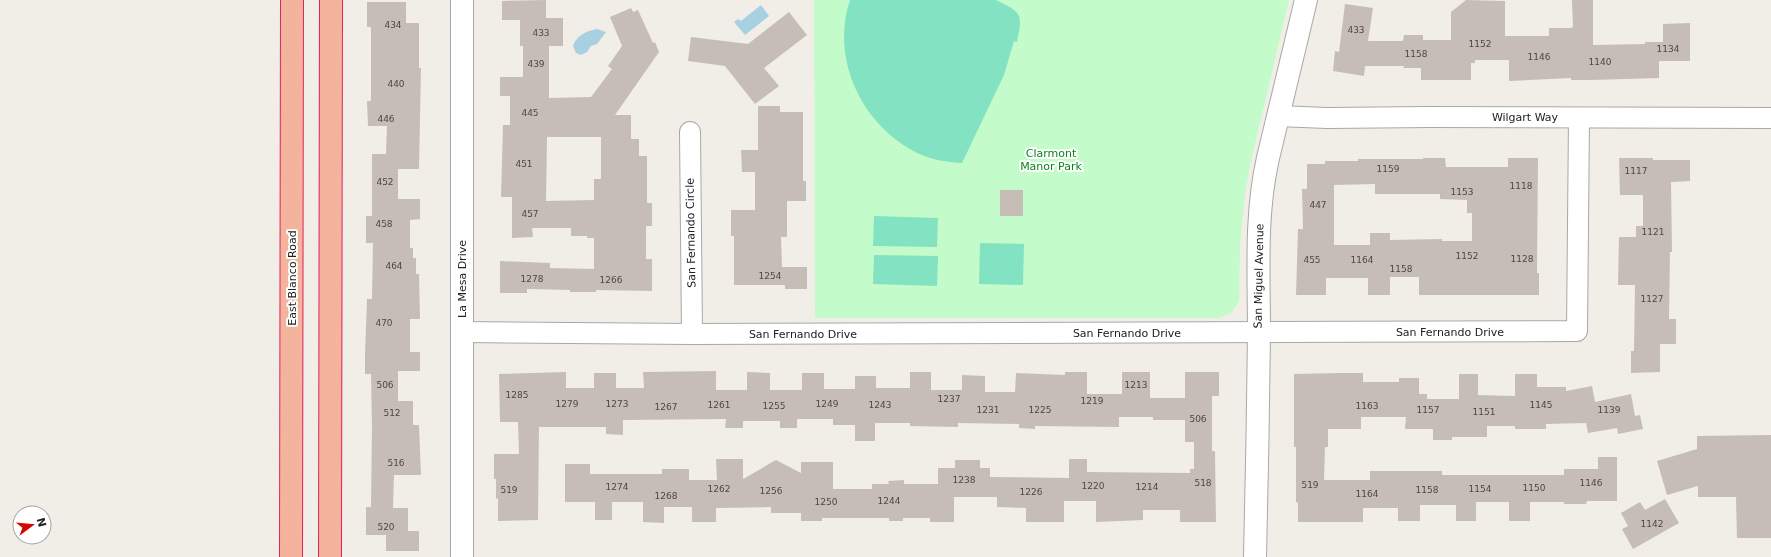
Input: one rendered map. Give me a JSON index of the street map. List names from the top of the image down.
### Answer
{
  "streets": {
    "highway": ["East Blanco Road"],
    "street": [
      "Wilgart Way",
      "San Fernando Circle",
      "San Miguel Avenue",
      "La Mesa Drive",
      "San Fernando Drive"
    ]
  },
  "crossings": [
    ["Wilgart Way", "San Miguel Avenue"],
    ["Wilgart Way", "San Fernando Drive"],
    ["San Fernando Circle", "San Fernando Drive"],
    ["San Miguel Avenue", "San Fernando Drive"],
    ["La Mesa Drive", "San Fernando Drive"]
  ],
  "parks": ["Clarmont Manor Park"],
  "house_numbers": [
    "434",
    "433",
    "433",
    "1152",
    "1134",
    "1158",
    "1146",
    "1140",
    "439",
    "440",
    "445",
    "446",
    "451",
    "1159",
    "1117",
    "452",
    "1118",
    "1153",
    "447",
    "457",
    "458",
    "1121",
    "1152",
    "1128",
    "455",
    "1164",
    "464",
    "1158",
    "1254",
    "1278",
    "1266",
    "1127",
    "470",
    "506",
    "1213",
    "1285",
    "1237",
    "1219",
    "1279",
    "1273",
    "1249",
    "1261",
    "1243",
    "1145",
    "1255",
    "1163",
    "1267",
    "1231",
    "1225",
    "1157",
    "1139",
    "1151",
    "512",
    "506",
    "516",
    "1238",
    "518",
    "1146",
    "519",
    "1220",
    "1274",
    "1214",
    "1150",
    "1262",
    "1154",
    "519",
    "1158",
    "1256",
    "1226",
    "1164",
    "1268",
    "1244",
    "1250",
    "1142",
    "520"
  ],
  "north": "right"
}
